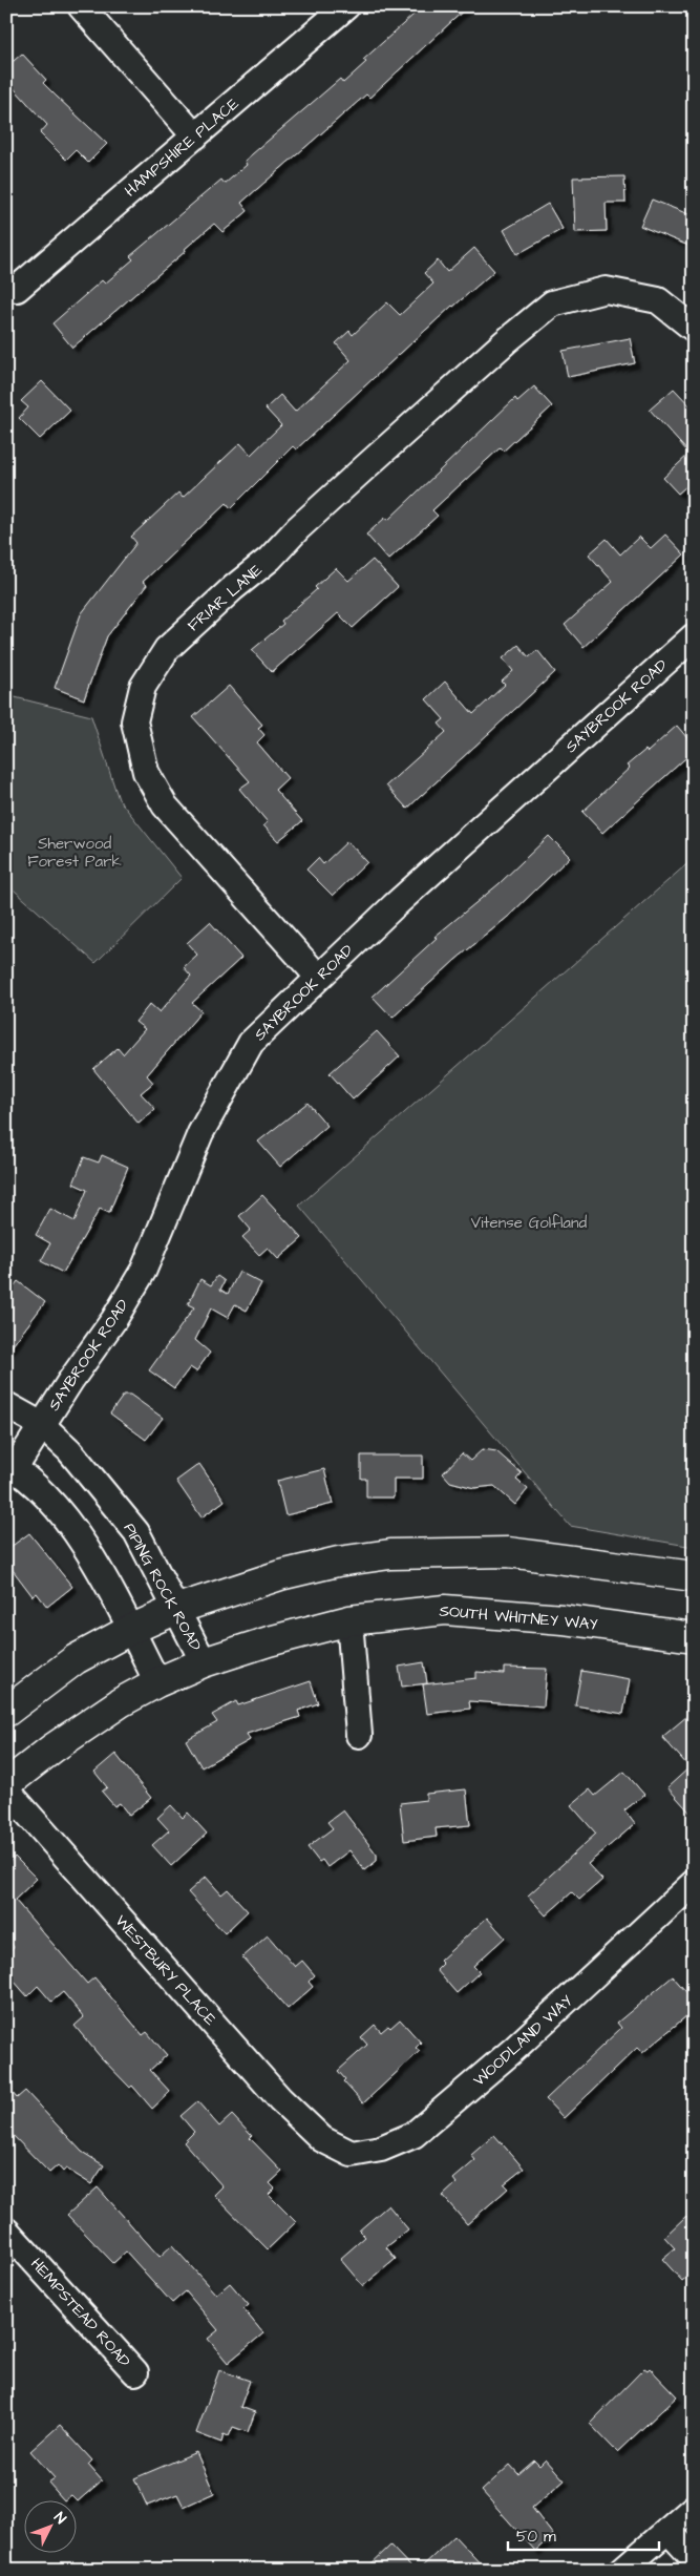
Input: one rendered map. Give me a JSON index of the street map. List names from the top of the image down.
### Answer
{
  "streets": {
    "main road": ["SOUTH WHITNEY WAY"],
    "street": [
      "HAMPSHIRE PLACE",
      "FRIAR LANE",
      "SAYBROOK ROAD",
      "PIPING ROCK ROAD",
      "WESTBURY PLACE",
      "WOODLAND WAY",
      "HEMPSTEAD ROAD"
    ]
  },
  "crossings": [
    ["FRIAR LANE", "SAYBROOK ROAD"],
    ["SAYBROOK ROAD", "PIPING ROCK ROAD"],
    ["PIPING ROCK ROAD", "SOUTH WHITNEY WAY"],
    ["WESTBURY PLACE", "WOODLAND WAY"]
  ],
  "parks": ["Sherwood Forest Park", "Vitense Golfland"],
  "scale_bar": "50 m",
  "north": "top right"
}
